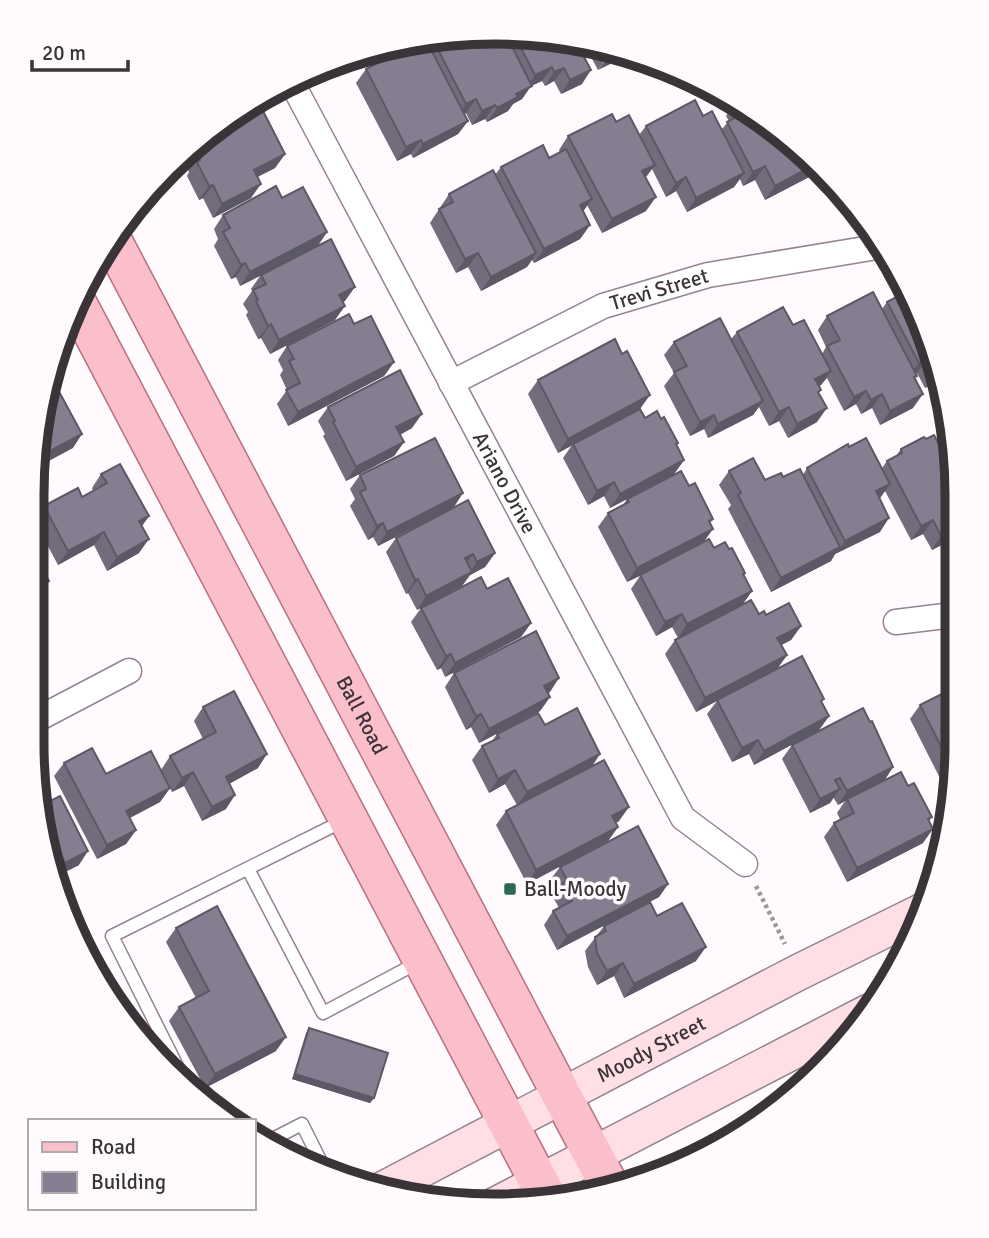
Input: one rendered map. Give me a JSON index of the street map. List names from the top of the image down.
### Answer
{
  "streets": {
    "main road": ["Ball Road", "Moody Street"],
    "street": ["Trevi Street", "Ariano Drive"]
  },
  "crossings": [
    ["Trevi Street", "Ariano Drive"],
    ["Ball Road", "Moody Street"]
  ],
  "places": {
    "transit": ["Ball-Moody"]
  },
  "legend": ["Road", "Building"],
  "scale_bar": "20 m"
}
